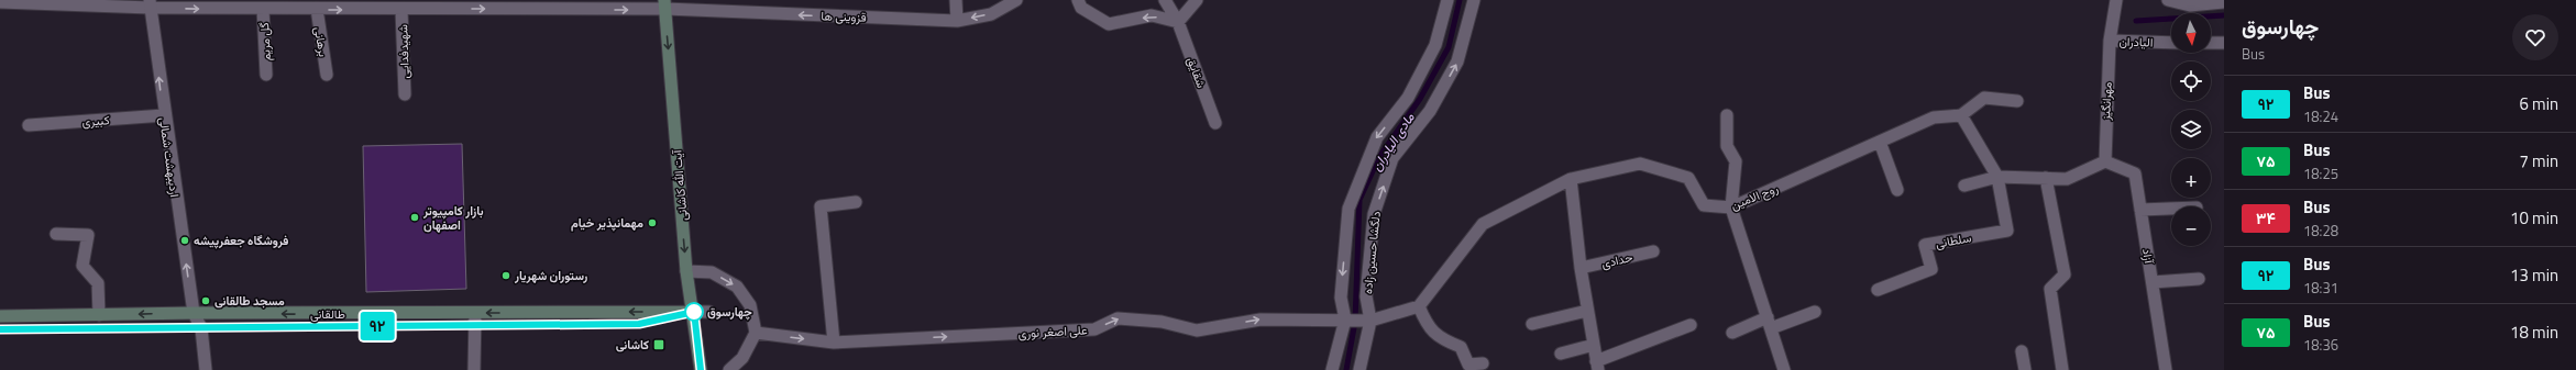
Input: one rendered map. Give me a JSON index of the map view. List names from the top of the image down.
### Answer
{
  "streets": {
    "main road": ["آیت الله کاشانی", "طالقانی"],
    "street": [
      "قزوینی ها",
      "گل مریم",
      "برهانی",
      "الیادران",
      "شهیدفدایی",
      "شقایق",
      "مهرانگیز",
      "کبیری",
      "اردیبهشت شمالی",
      "روح الامین",
      "سلطانی",
      "دلگشا حسین زاده",
      "آزاد",
      "حدادی",
      "علی اصغر نوری"
    ]
  },
  "crossings": [
    ["قزوینی ها", "گل مریم"],
    ["قزوینی ها", "برهانی"],
    ["قزوینی ها", "شهیدفدایی"],
    ["قزوینی ها", "اردیبهشت شمالی"],
    ["قزوینی ها", "آیت الله کاشانی"],
    ["الیادران", "مهرانگیز"],
    ["مهرانگیز", "آزاد"],
    ["کبیری", "اردیبهشت شمالی"],
    ["اردیبهشت شمالی", "طالقانی"],
    ["آیت الله کاشانی", "طالقانی"],
    ["دلگشا حسین زاده", "علی اصغر نوری"]
  ],
  "one_way": [
    "اردیبهشت شمالی",
    "آیت الله کاشانی",
    "طالقانی",
    "علی اصغر نوری"
  ],
  "water": ["مادی الیادران"],
  "places": {
    "other": [
      "بازار کامپیوتر اصفهان",
      "مهمانپذیر خیام",
      "فروشگاه جعفرپیشه",
      "رستوران شهریار",
      "مسجد طالقانی",
      "چهارسوق"
    ],
    "transit": ["کاشانی"]
  },
  "lines": ["bus line ۹۲"],
  "north": "bottom",
  "page": {
    "on_map": "۹۲",
    "heading": ["چهارسوق", "Bus"],
    "map_buttons": ["+", "−"],
    "list": [
      {
        "mark": "۹۲",
        "name": "Bus",
        "note": "18:24",
        "value": "6 min"
      },
      {
        "mark": "۷۵",
        "name": "Bus",
        "note": "18:25",
        "value": "7 min"
      },
      {
        "mark": "۳۴",
        "name": "Bus",
        "note": "18:28",
        "value": "10 min"
      },
      {
        "mark": "۹۲",
        "name": "Bus",
        "note": "18:31",
        "value": "13 min"
      },
      {
        "mark": "۷۵",
        "name": "Bus",
        "note": "18:36",
        "value": "18 min"
      }
    ]
  }
}
